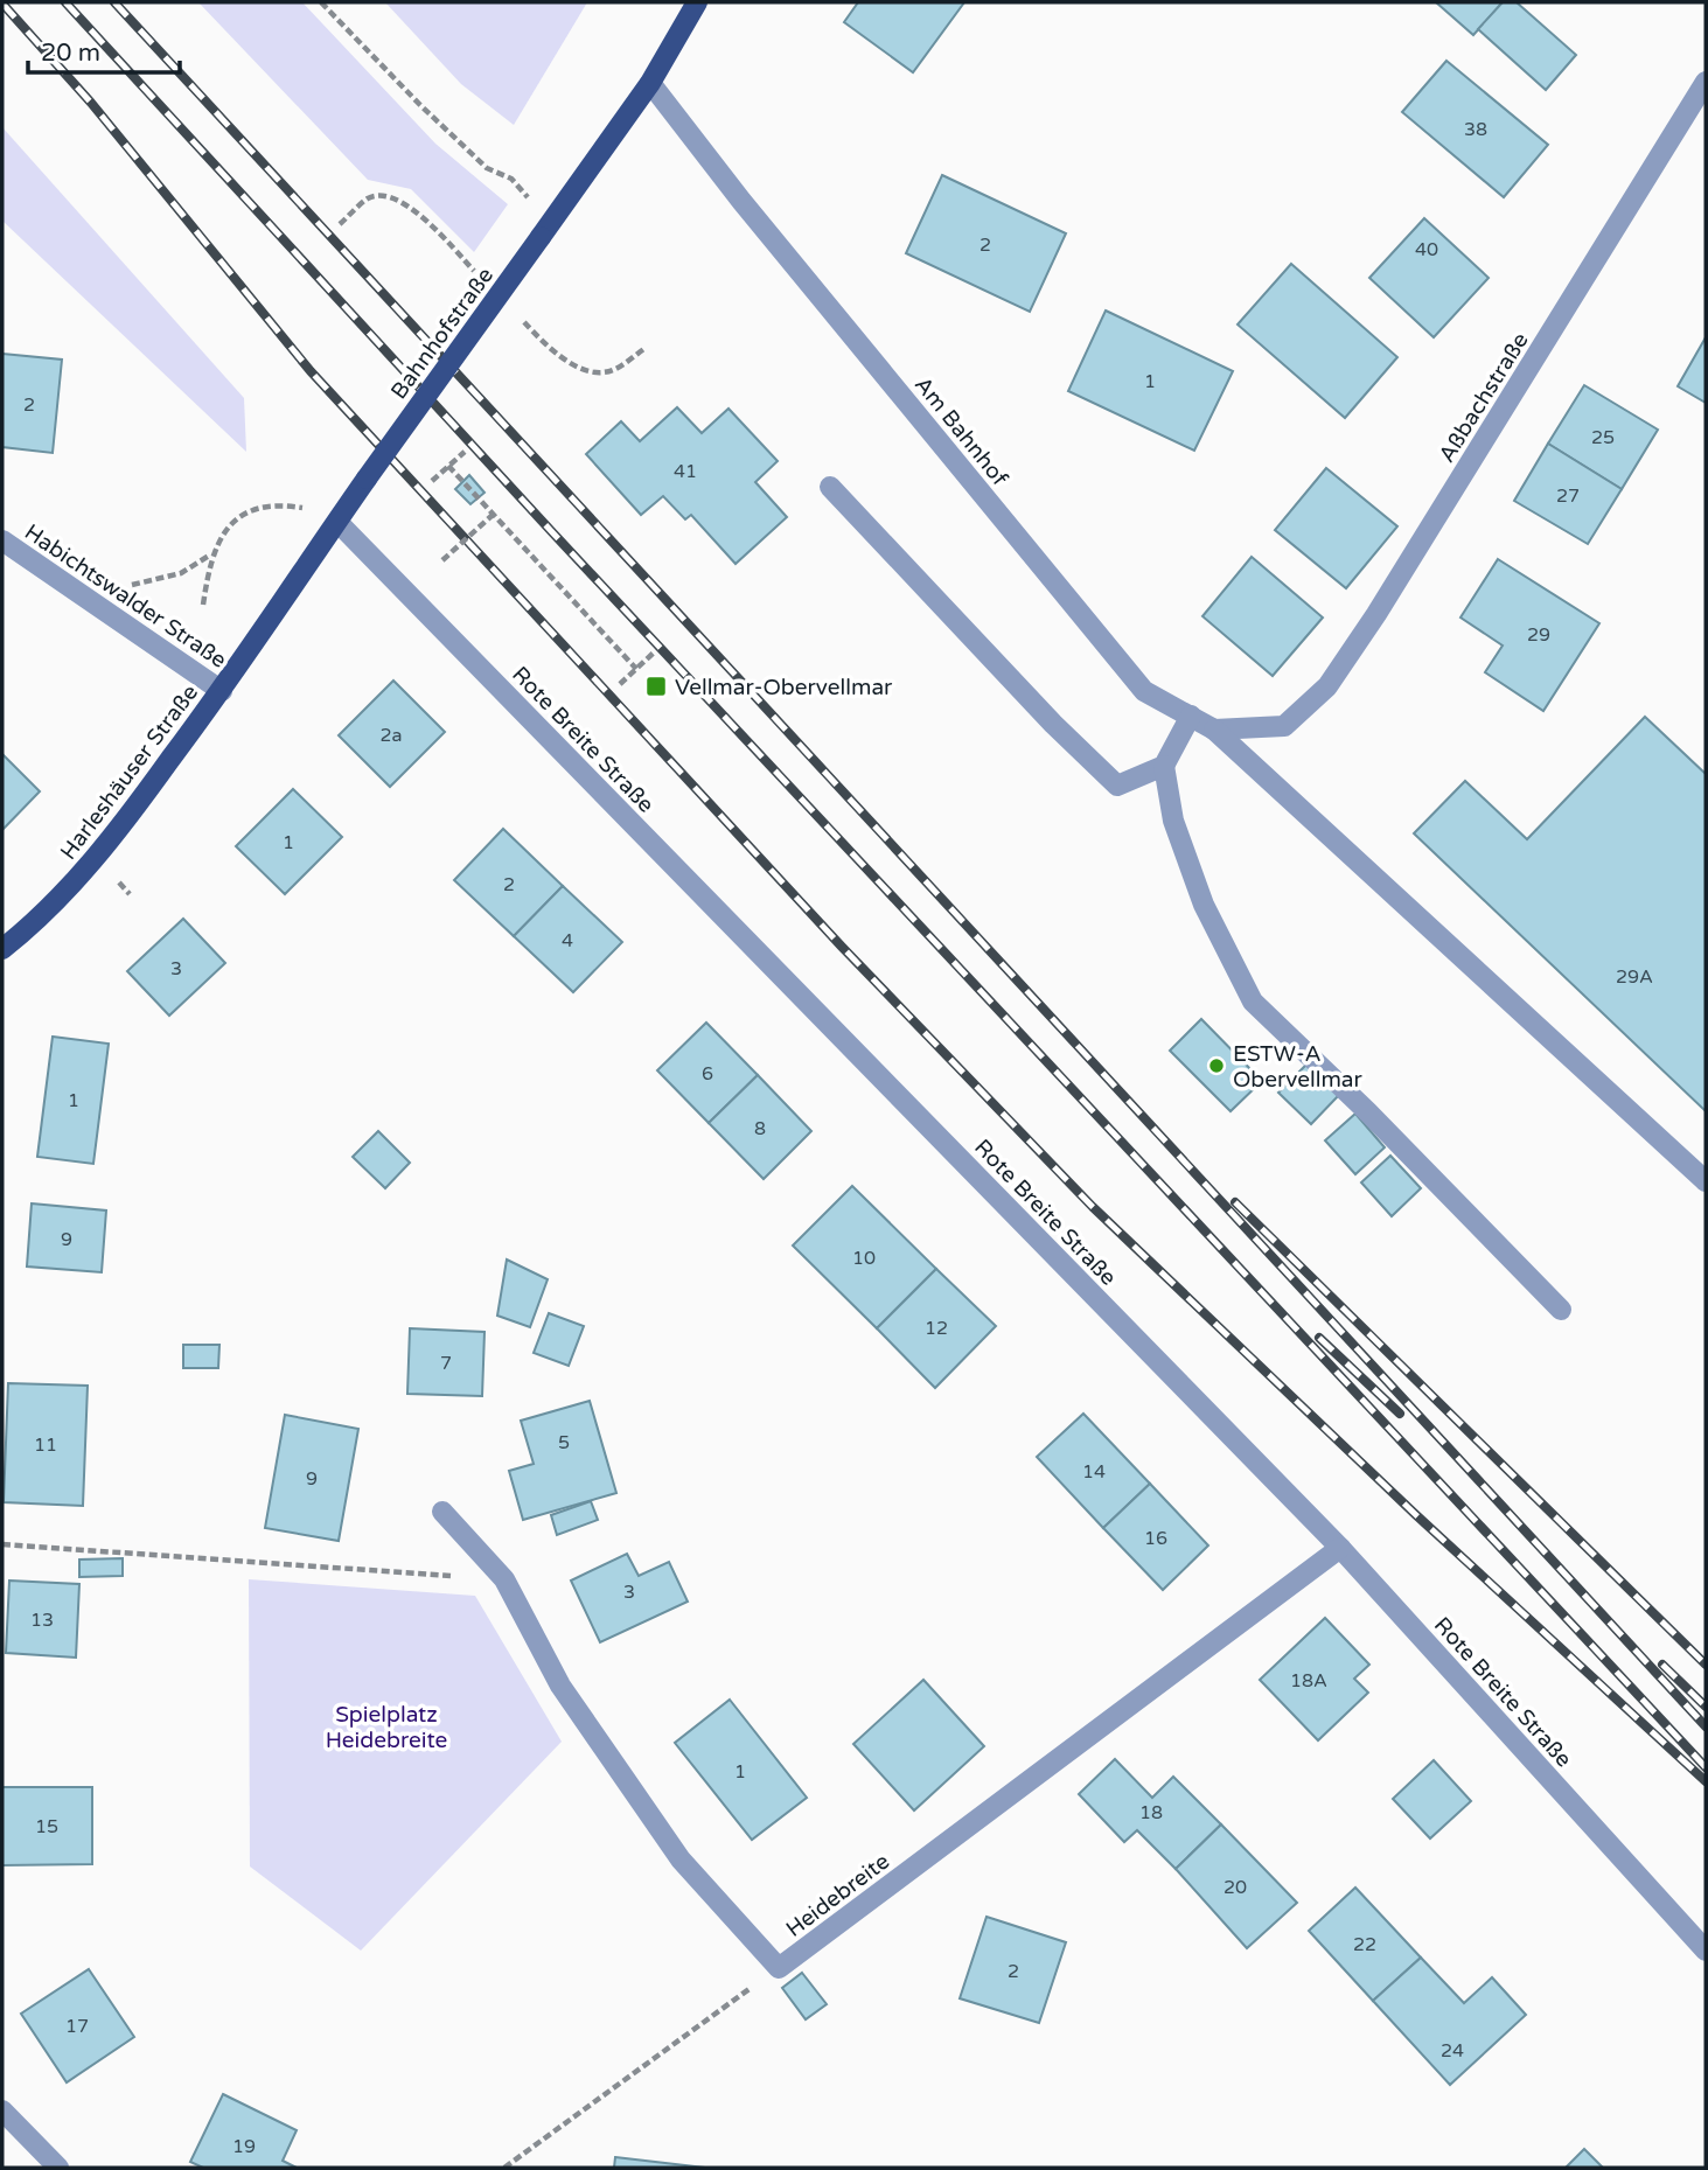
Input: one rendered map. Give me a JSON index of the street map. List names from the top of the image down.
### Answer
{
  "streets": {
    "main road": ["Bahnhofstraße", "Harleshäuser Straße"],
    "street": [
      "Aßbachstraße",
      "Am Bahnhof",
      "Habichtswalder Straße",
      "Rote Breite Straße",
      "Heidebreite"
    ]
  },
  "crossings": [
    ["Bahnhofstraße", "Am Bahnhof"],
    ["Bahnhofstraße", "Habichtswalder Straße"],
    ["Bahnhofstraße", "Rote Breite Straße"],
    ["Bahnhofstraße", "Harleshäuser Straße"],
    ["Aßbachstraße", "Am Bahnhof"],
    ["Habichtswalder Straße", "Harleshäuser Straße"],
    ["Rote Breite Straße", "Heidebreite"]
  ],
  "parks": ["Spielplatz Heidebreite"],
  "places": {
    "transit": ["Vellmar-Obervellmar"],
    "other": ["ESTW-A Obervellmar"]
  },
  "house_numbers": [
    "38",
    "2",
    "40",
    "1",
    "2",
    "25",
    "41",
    "27",
    "29",
    "2a",
    "1",
    "2",
    "4",
    "3",
    "29A",
    "6",
    "1",
    "8",
    "9",
    "10",
    "12",
    "7",
    "5",
    "11",
    "14",
    "9",
    "16",
    "3",
    "13",
    "18A",
    "1",
    "18",
    "15",
    "20",
    "22",
    "2",
    "17",
    "24",
    "19"
  ],
  "scale_bar": "20 m"
}
